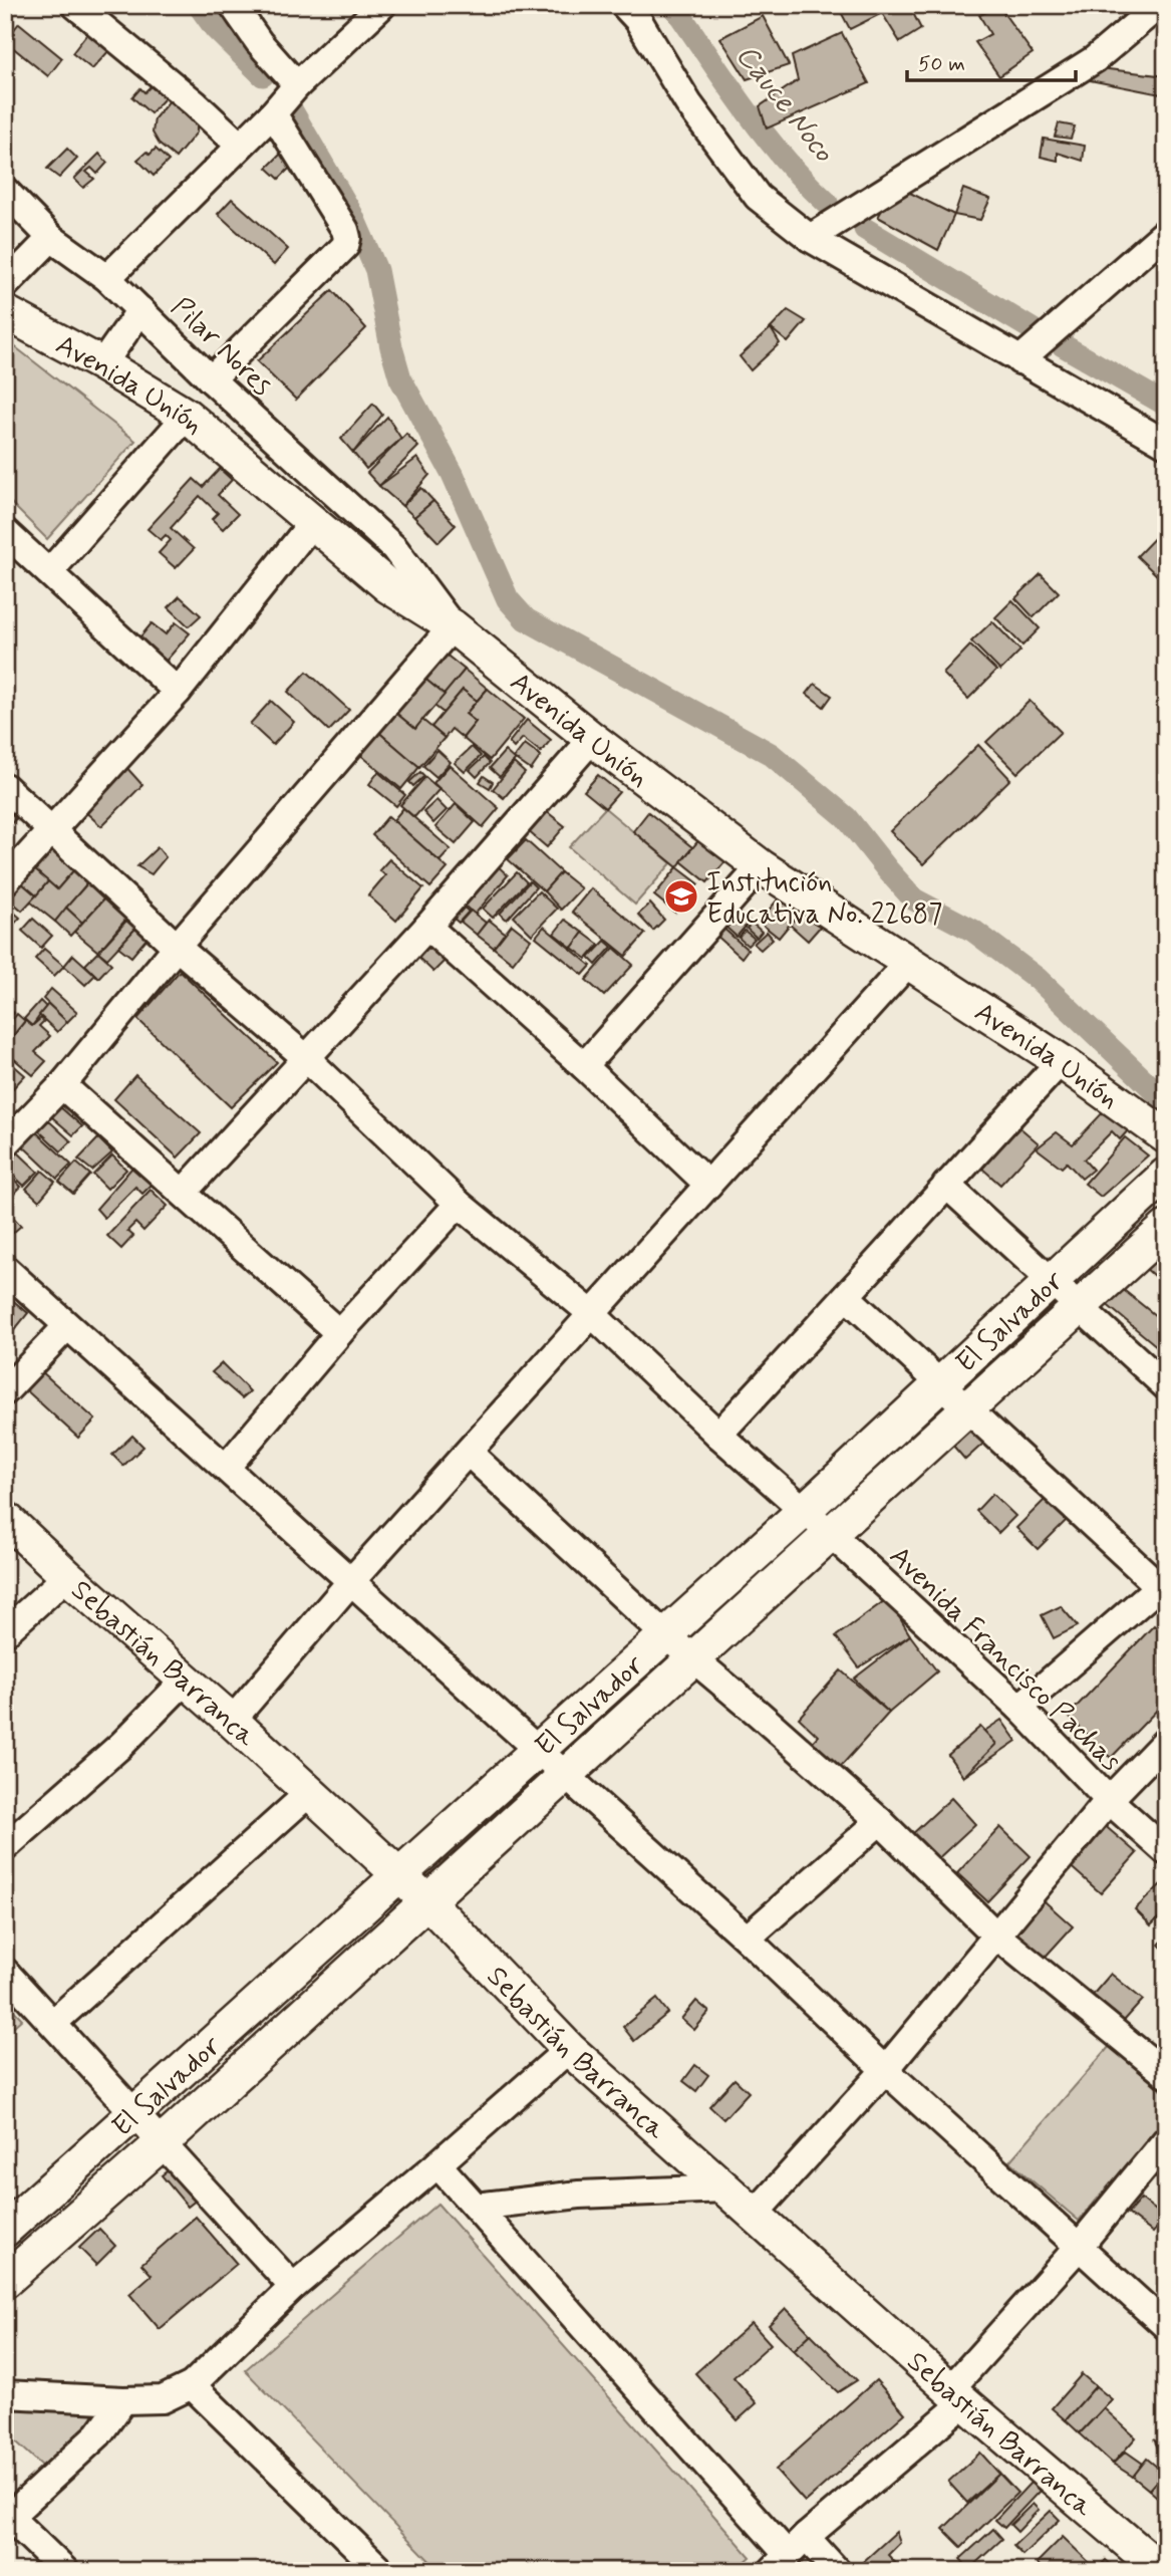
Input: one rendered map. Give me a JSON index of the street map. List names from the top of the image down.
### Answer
{
  "streets": {
    "street": [
      "Pilar Nores",
      "Avenida Unión",
      "El Salvador",
      "Avenida Francisco Pachas",
      "Sebastián Barranca"
    ]
  },
  "crossings": [
    ["Pilar Nores", "Avenida Unión"],
    ["El Salvador", "Avenida Francisco Pachas"],
    ["El Salvador", "Sebastián Barranca"]
  ],
  "water": ["Cauce Noco"],
  "places": {
    "school or university": ["Institución Educativa No. 22687"]
  },
  "scale_bar": "50 m"
}
